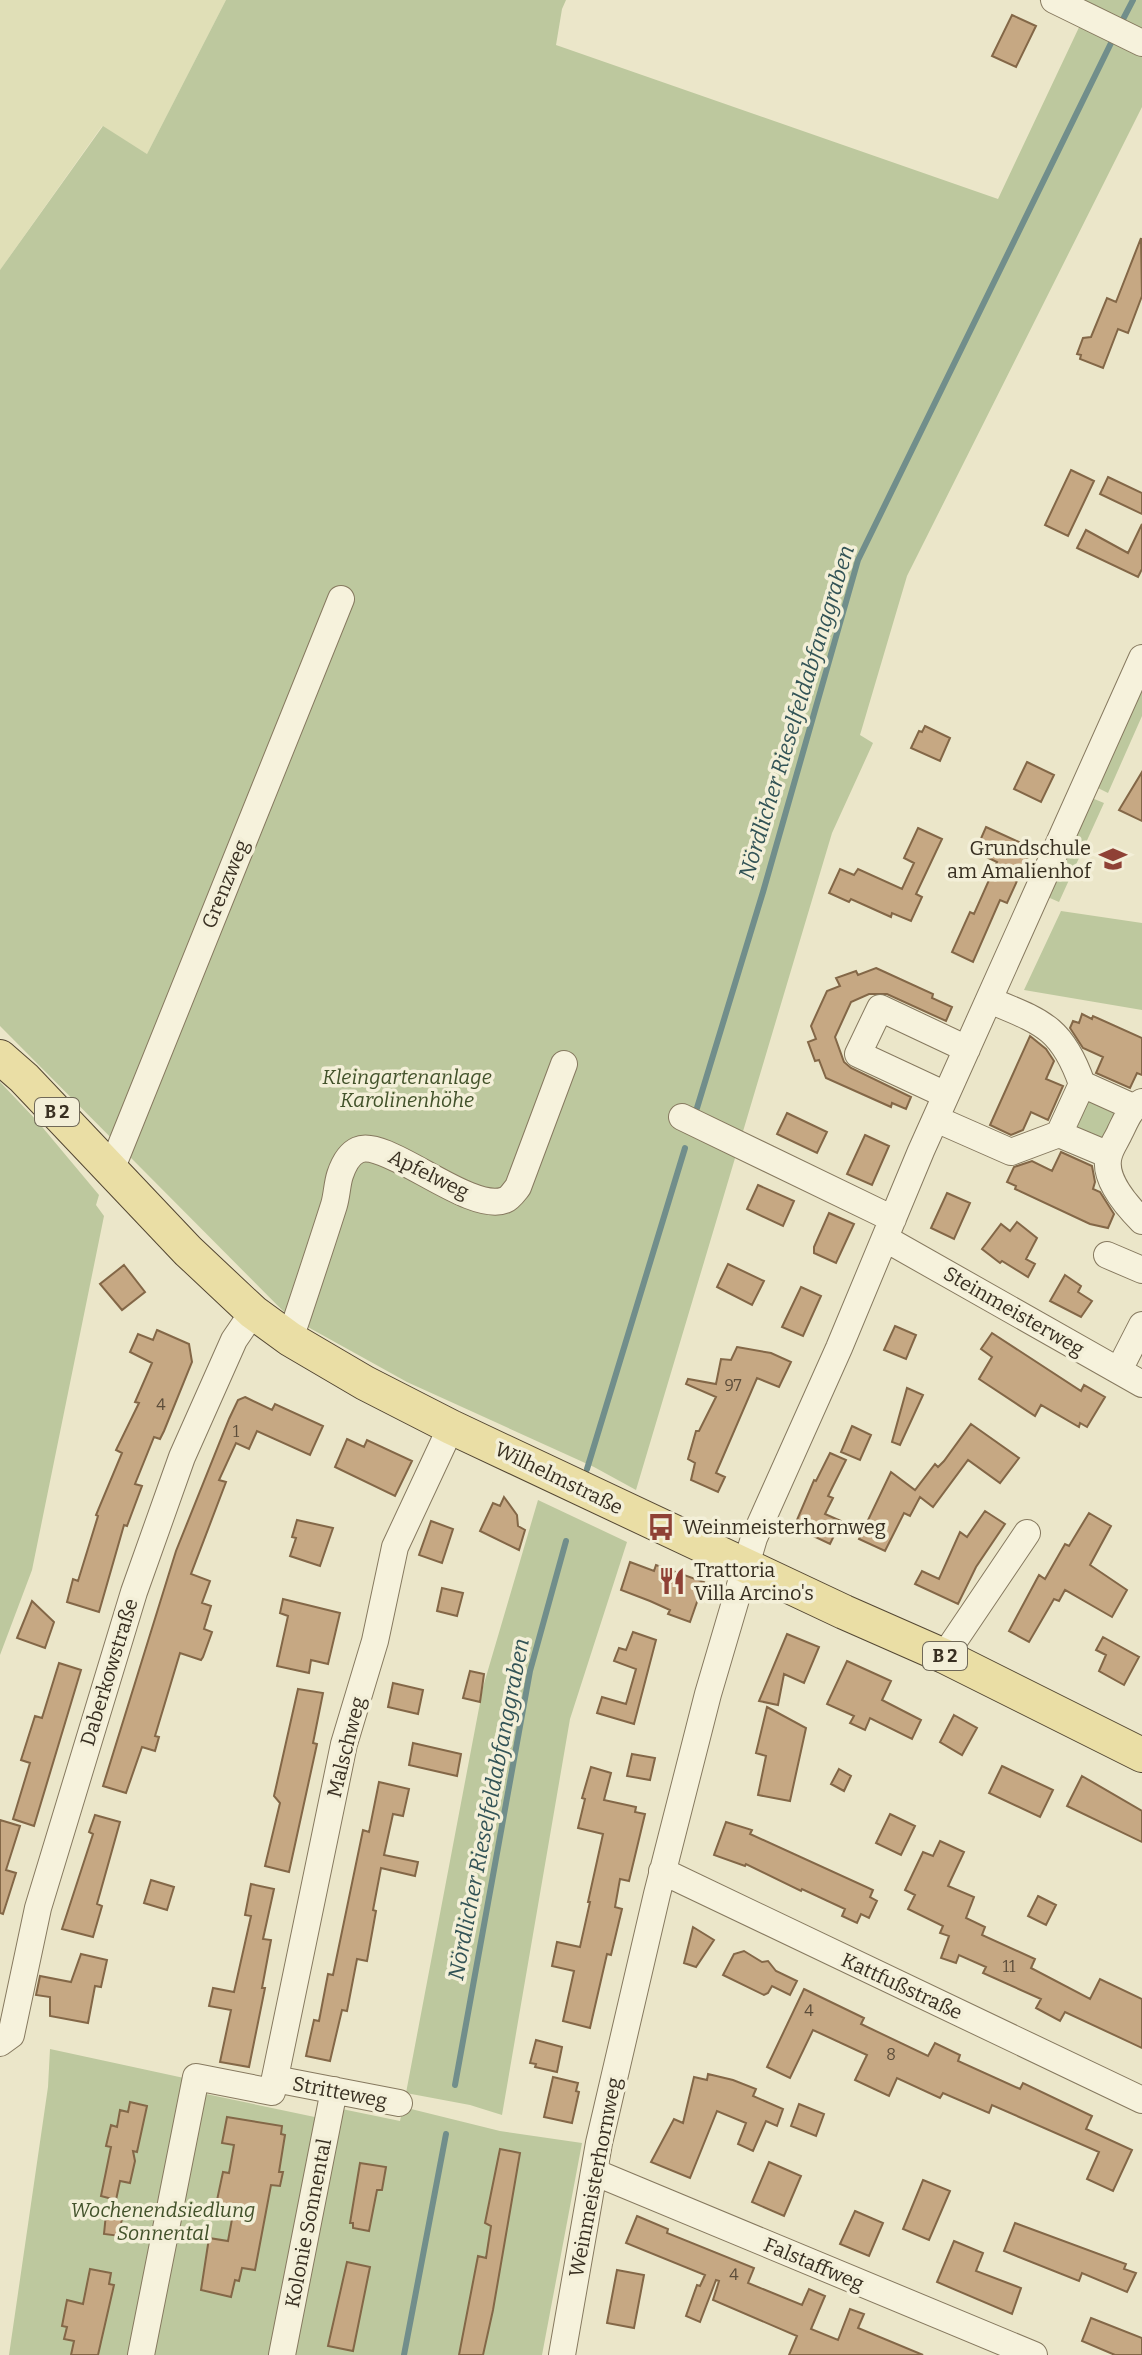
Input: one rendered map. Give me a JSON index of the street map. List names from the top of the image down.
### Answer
{
  "streets": {
    "main road": ["B 2", "Wilhelmstraße"],
    "street": [
      "Grenzweg",
      "Apfelweg",
      "Steinmeisterweg",
      "Daberkowstraße",
      "Malschweg",
      "Kattfußstraße",
      "Stritteweg",
      "Weinmeisterhornweg",
      "Kolonie Sonnental",
      "Falstaffweg"
    ]
  },
  "crossings": [
    ["Grenzweg", "B 2"],
    ["Grenzweg", "Wilhelmstraße"],
    ["B 2", "Wilhelmstraße"],
    ["Apfelweg", "Wilhelmstraße"],
    ["Steinmeisterweg", "Weinmeisterhornweg"],
    ["Wilhelmstraße", "Daberkowstraße"],
    ["Wilhelmstraße", "Malschweg"],
    ["Wilhelmstraße", "Weinmeisterhornweg"],
    ["Malschweg", "Stritteweg"],
    ["Kattfußstraße", "Weinmeisterhornweg"],
    ["Stritteweg", "Kolonie Sonnental"],
    ["Weinmeisterhornweg", "Falstaffweg"]
  ],
  "water": ["Nördlicher Rieselfeldabfanggraben"],
  "parks": ["Kleingartenanlage Karolinenhöhe", "Wochenendsiedlung Sonnental"],
  "places": {
    "school or university": ["Grundschule am Amalienhof"],
    "bus stop": ["Weinmeisterhornweg"],
    "restaurant": ["Trattoria Villa Arcino's"]
  },
  "house_numbers": [
    "97",
    "4",
    "1",
    "11",
    "4",
    "8",
    "4"
  ]
}
